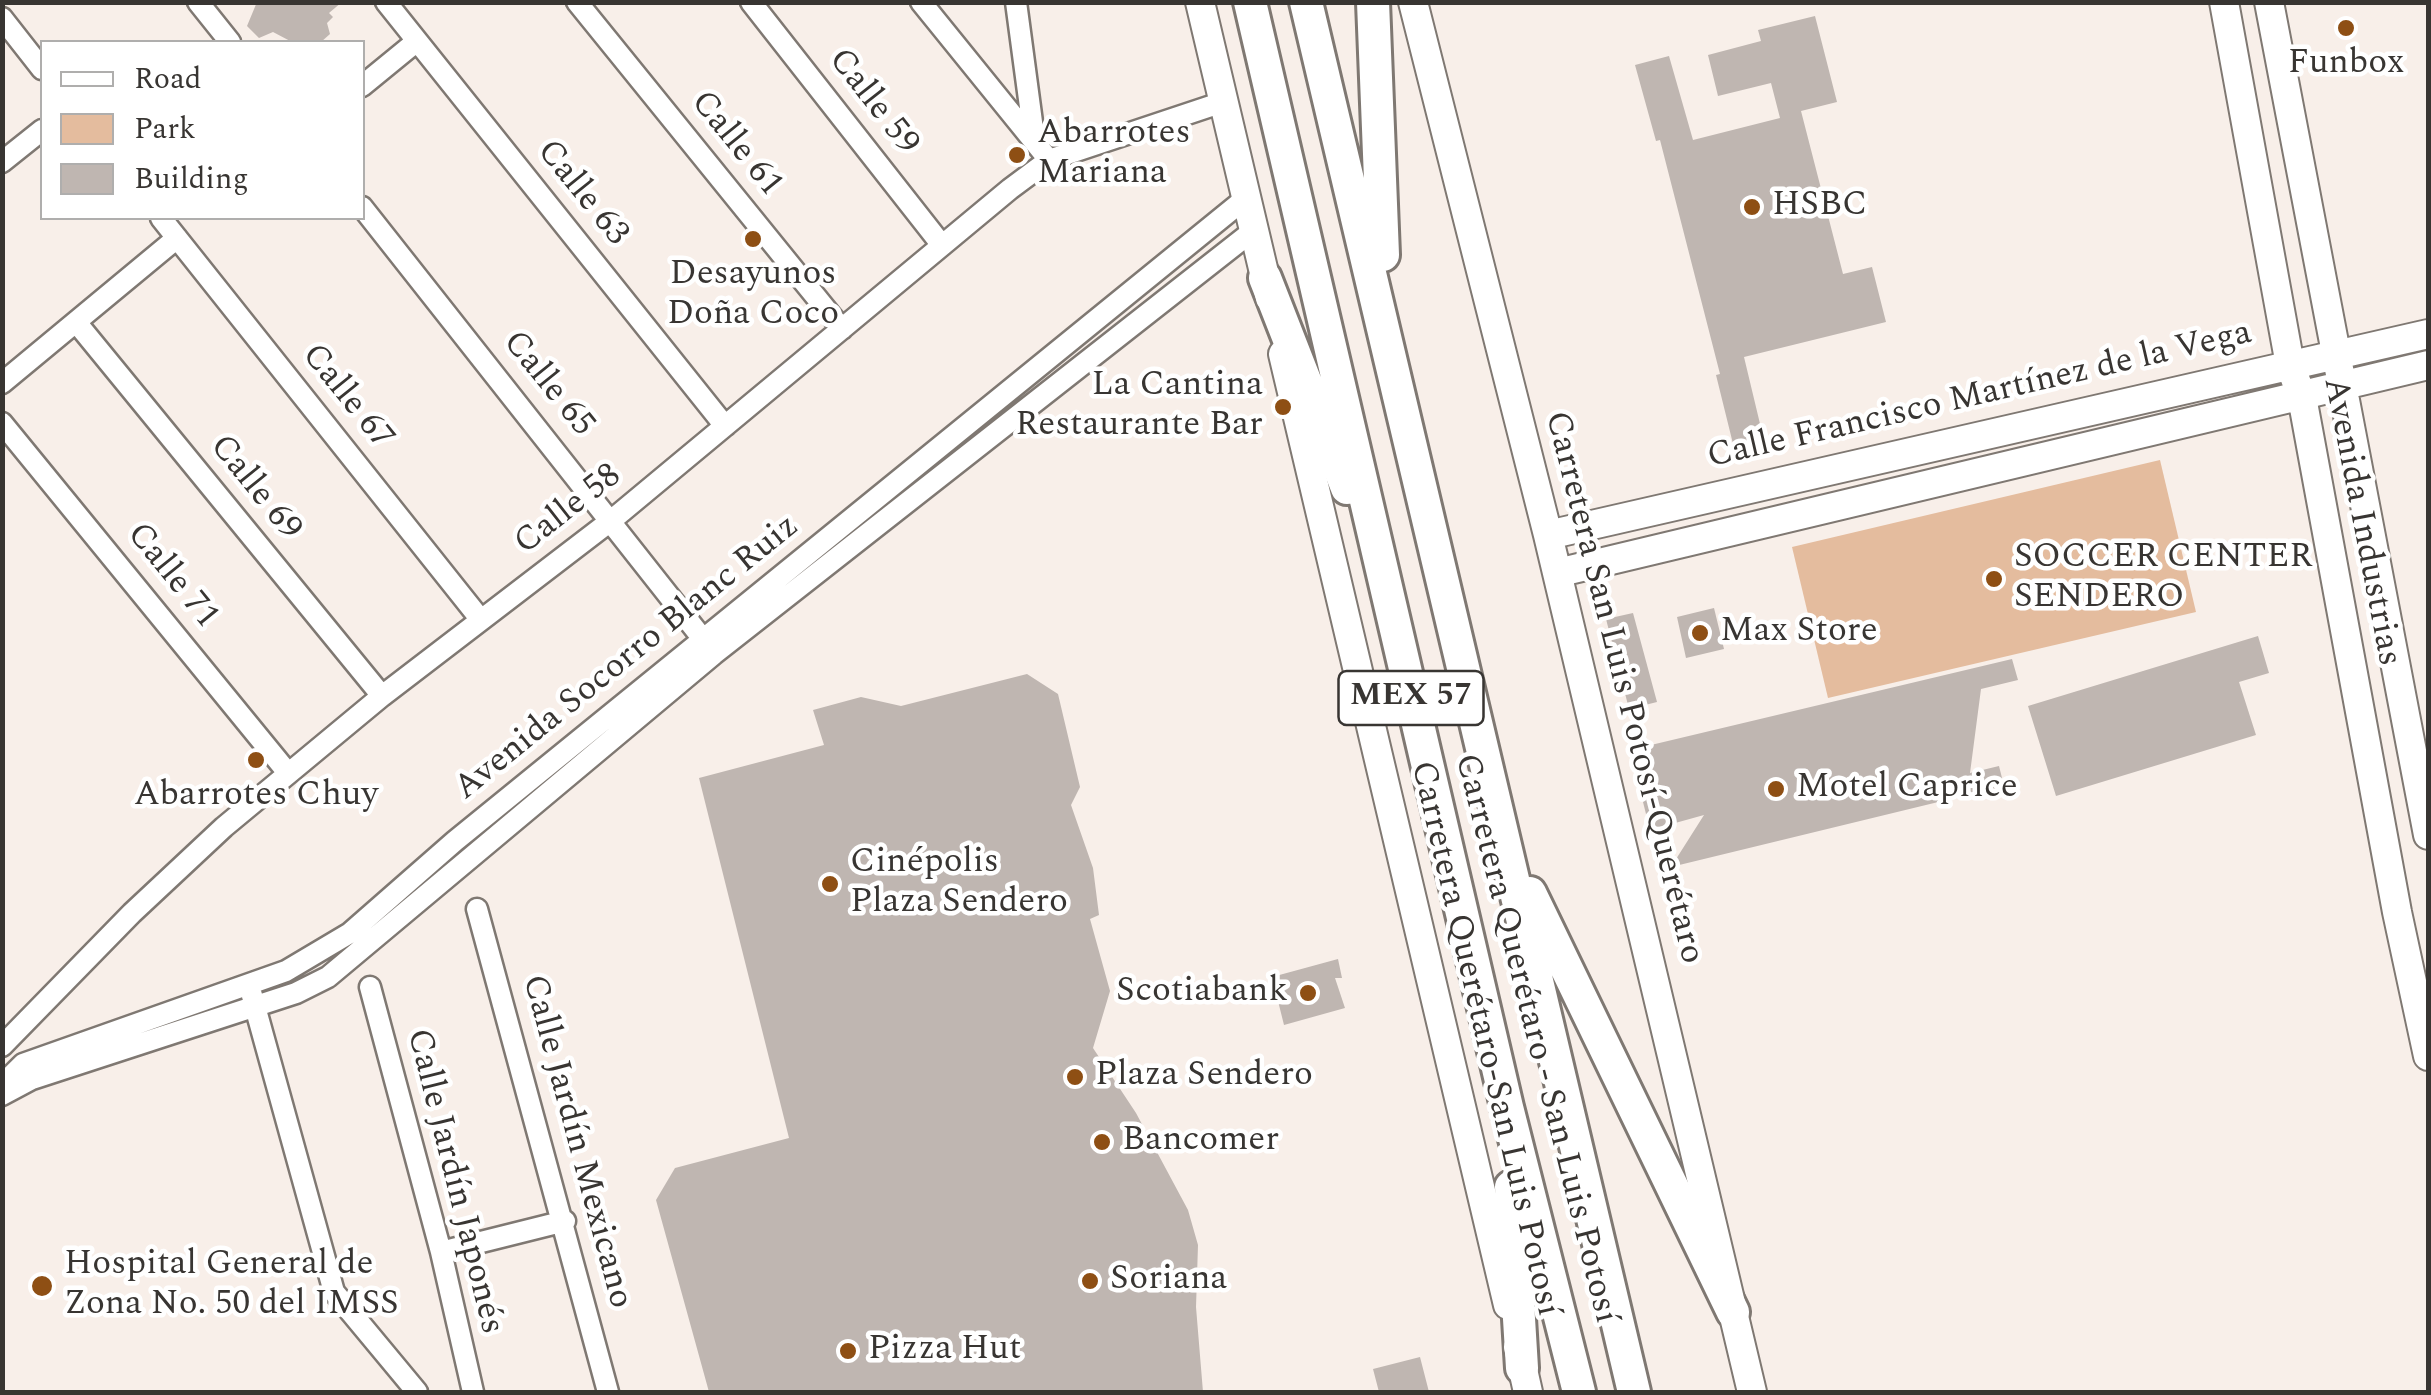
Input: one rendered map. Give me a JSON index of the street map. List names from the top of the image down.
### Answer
{
  "streets": {
    "highway": ["MEX 57", "Carretera Querétaro - San Luis Potosí"],
    "main road": [
      "Calle Francisco Martínez de la Vega",
      "Avenida Industrias",
      "Carretera San Luis Potosí-Querétaro",
      "Carretera Querétaro-San Luis Potosí"
    ],
    "street": [
      "Calle 59",
      "Calle 61",
      "Calle 63",
      "Calle 65",
      "Calle 67",
      "Calle 69",
      "Calle 58",
      "Calle 71",
      "Avenida Socorro Blanc Ruiz",
      "Calle Jardín Mexicano",
      "Calle Jardín Japonés"
    ]
  },
  "crossings": [
    ["Calle 59", "Calle 58"],
    ["Calle 61", "Calle 58"],
    ["Calle 63", "Calle 58"],
    ["Calle 65", "Calle 58"],
    ["Calle 65", "Avenida Socorro Blanc Ruiz"],
    ["Calle Francisco Martínez de la Vega", "Avenida Industrias"],
    ["Calle Francisco Martínez de la Vega", "Carretera San Luis Potosí-Querétaro"],
    ["Calle 67", "Calle 58"],
    ["Calle 69", "Calle 58"],
    ["Calle 58", "Calle 71"],
    ["Calle 58", "Carretera Querétaro-San Luis Potosí"],
    ["Avenida Socorro Blanc Ruiz", "Carretera Querétaro-San Luis Potosí"]
  ],
  "places": [
    "Funbox",
    "Abarrotes Mariana",
    "HSBC",
    "Desayunos Doña Coco",
    "La Cantina Restaurante Bar",
    "SOCCER CENTER SENDERO",
    "Max Store",
    "Abarrotes Chuy",
    "Motel Caprice",
    "Cinépolis Plaza Sendero",
    "Scotiabank",
    "Plaza Sendero",
    "Bancomer",
    "Soriana",
    "Hospital General de Zona No. 50 del IMSS",
    "Pizza Hut"
  ],
  "legend": ["Road", "Park", "Building"]
}
